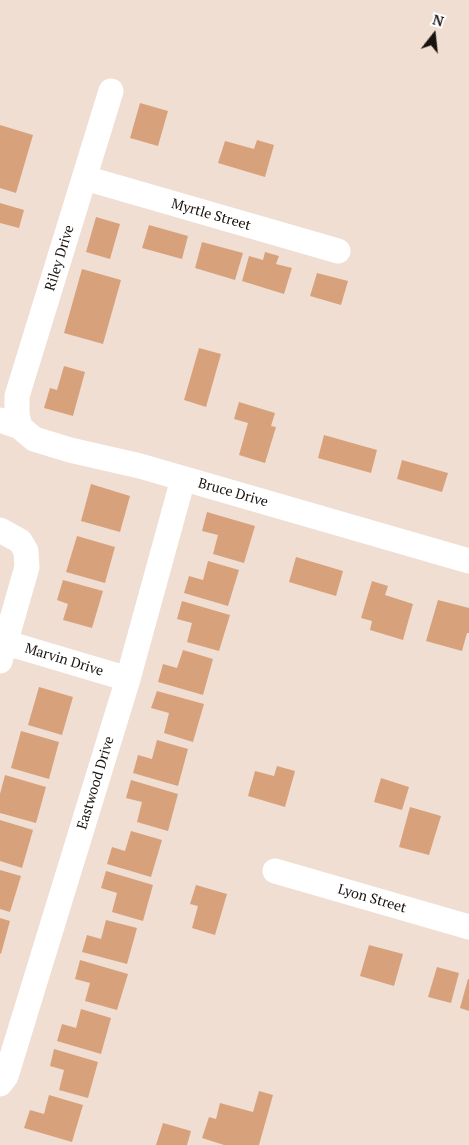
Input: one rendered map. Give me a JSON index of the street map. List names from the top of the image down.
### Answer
{
  "streets": {
    "street": [
      "Myrtle Street",
      "Riley Drive",
      "Bruce Drive",
      "Marvin Drive",
      "Eastwood Drive",
      "Lyon Street"
    ]
  },
  "crossings": [
    ["Myrtle Street", "Riley Drive"],
    ["Riley Drive", "Bruce Drive"],
    ["Bruce Drive", "Eastwood Drive"],
    ["Marvin Drive", "Eastwood Drive"]
  ],
  "north": "top"
}
